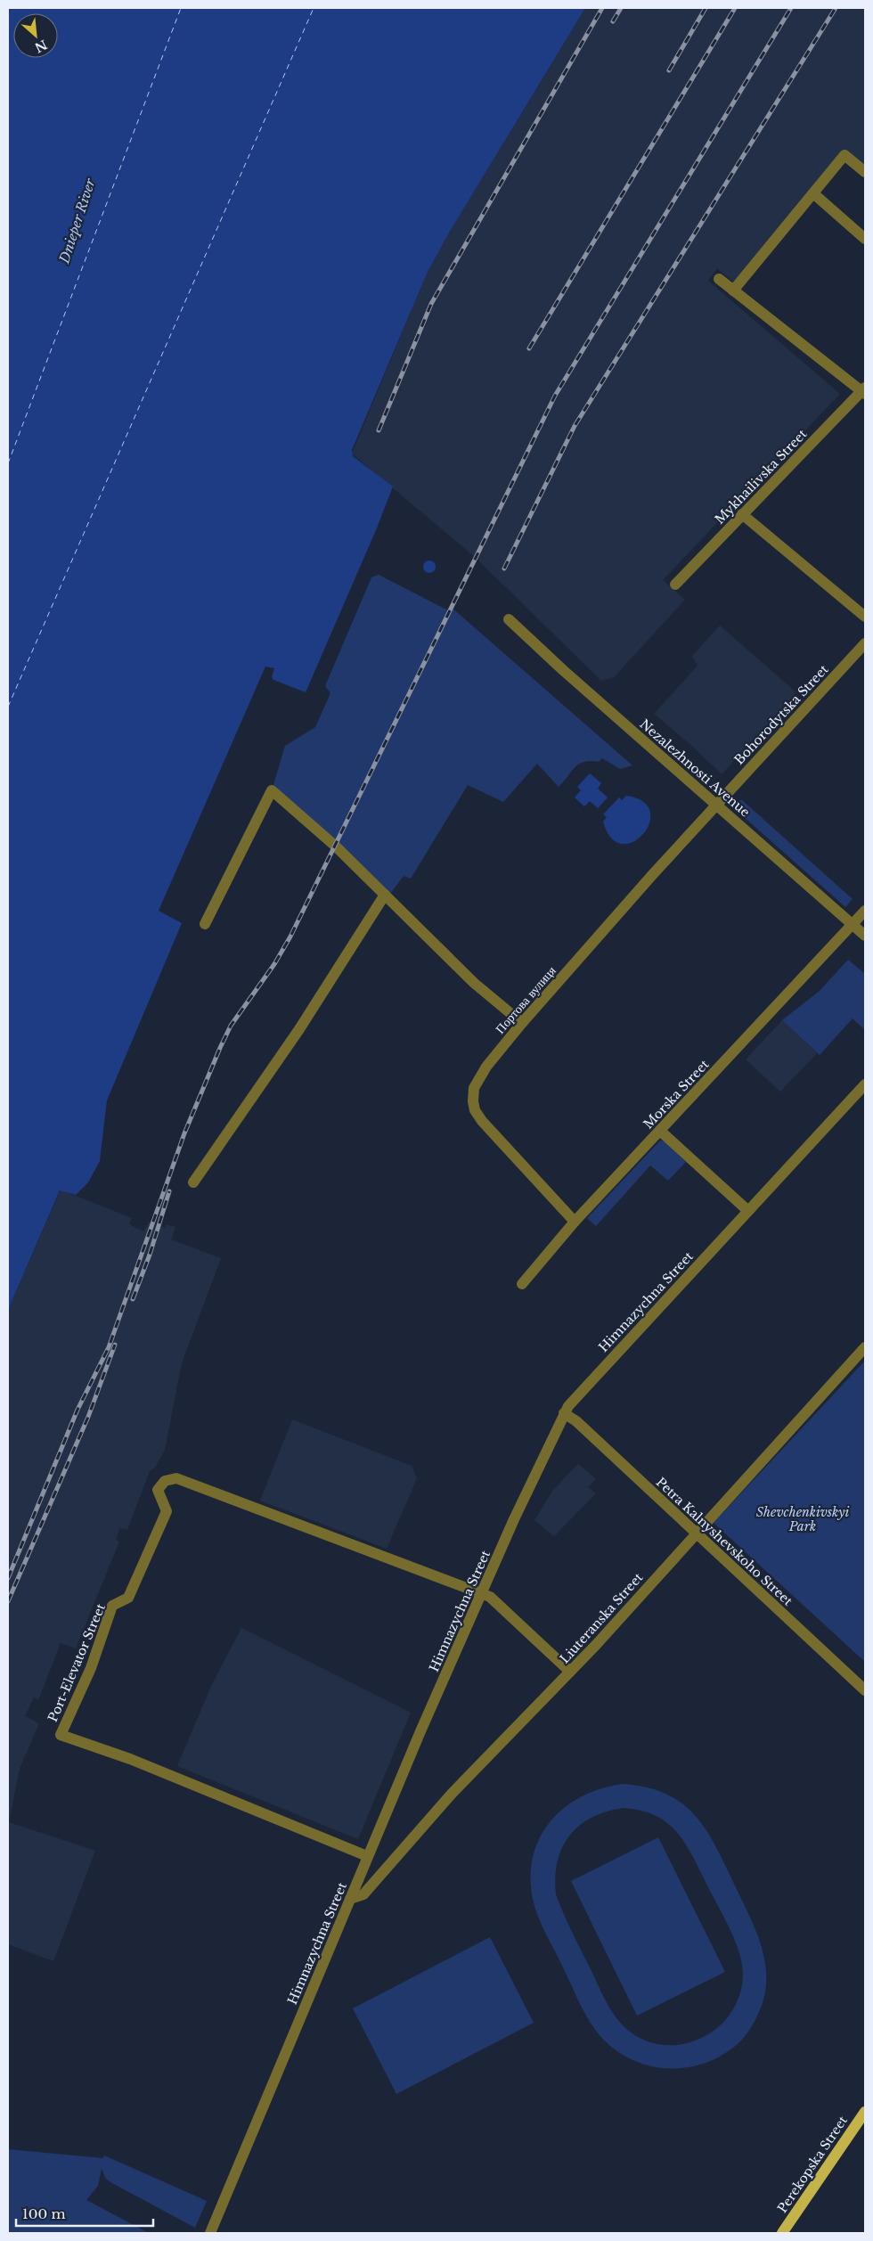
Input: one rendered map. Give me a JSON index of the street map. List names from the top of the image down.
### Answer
{
  "streets": {
    "main road": ["Perekopska Street"],
    "street": [
      "Mykhailivska Street",
      "Bohorodytska Street",
      "Nezalezhnosti Avenue",
      "Портова вулиця",
      "Morska Street",
      "Himnazychna Street",
      "Petra Kalnyshevskoho Street",
      "Liuteranska Street",
      "Port-Elevator Street"
    ]
  },
  "crossings": [
    ["Bohorodytska Street", "Nezalezhnosti Avenue"],
    ["Bohorodytska Street", "Портова вулиця"],
    ["Nezalezhnosti Avenue", "Портова вулиця"],
    ["Nezalezhnosti Avenue", "Morska Street"],
    ["Портова вулиця", "Morska Street"],
    ["Himnazychna Street", "Petra Kalnyshevskoho Street"],
    ["Himnazychna Street", "Liuteranska Street"],
    ["Himnazychna Street", "Port-Elevator Street"],
    ["Petra Kalnyshevskoho Street", "Liuteranska Street"],
    ["Liuteranska Street", "Port-Elevator Street"]
  ],
  "water": ["Dnieper River"],
  "parks": ["Shevchenkivskyi Park"],
  "scale_bar": "100 m",
  "north": "bottom right"
}
